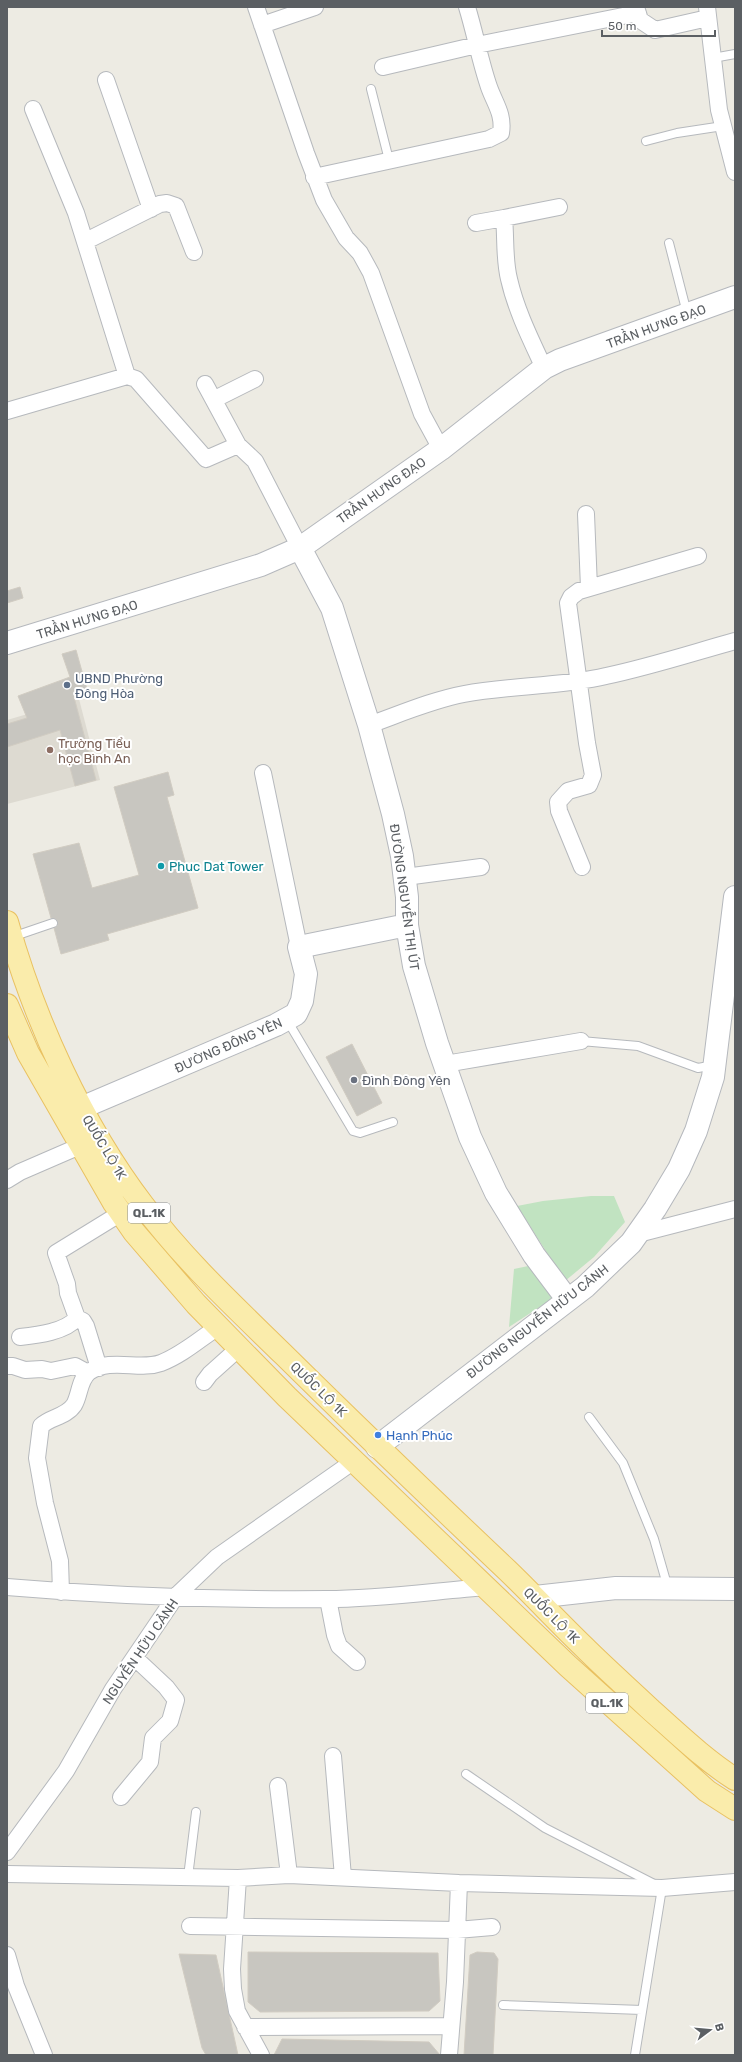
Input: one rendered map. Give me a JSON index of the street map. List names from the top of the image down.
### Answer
{
  "streets": {
    "main road": ["QUỐC LỘ 1K", "QL.1K"],
    "street": [
      "TRẦN HƯNG ĐẠO",
      "ĐƯỜNG NGUYỄN THỊ ÚT",
      "ĐƯỜNG ĐÔNG YÊN",
      "ĐƯỜNG NGUYỄN HỮU CẢNH",
      "NGUYỄN HỮU CẢNH"
    ]
  },
  "crossings": [
    ["TRẦN HƯNG ĐẠO", "ĐƯỜNG NGUYỄN THỊ ÚT"],
    ["ĐƯỜNG NGUYỄN THỊ ÚT", "ĐƯỜNG NGUYỄN HỮU CẢNH"],
    ["ĐƯỜNG ĐÔNG YÊN", "QUỐC LỘ 1K"],
    ["QUỐC LỘ 1K", "ĐƯỜNG NGUYỄN HỮU CẢNH"],
    ["QUỐC LỘ 1K", "NGUYỄN HỮU CẢNH"]
  ],
  "places": [
    "UBND Phường Đông Hòa",
    "Trường Tiểu học Bình An",
    "Phuc Dat Tower",
    "Đình Đông Yên",
    "Hạnh Phúc"
  ],
  "scale_bar": "50 m",
  "north": "right"
}
